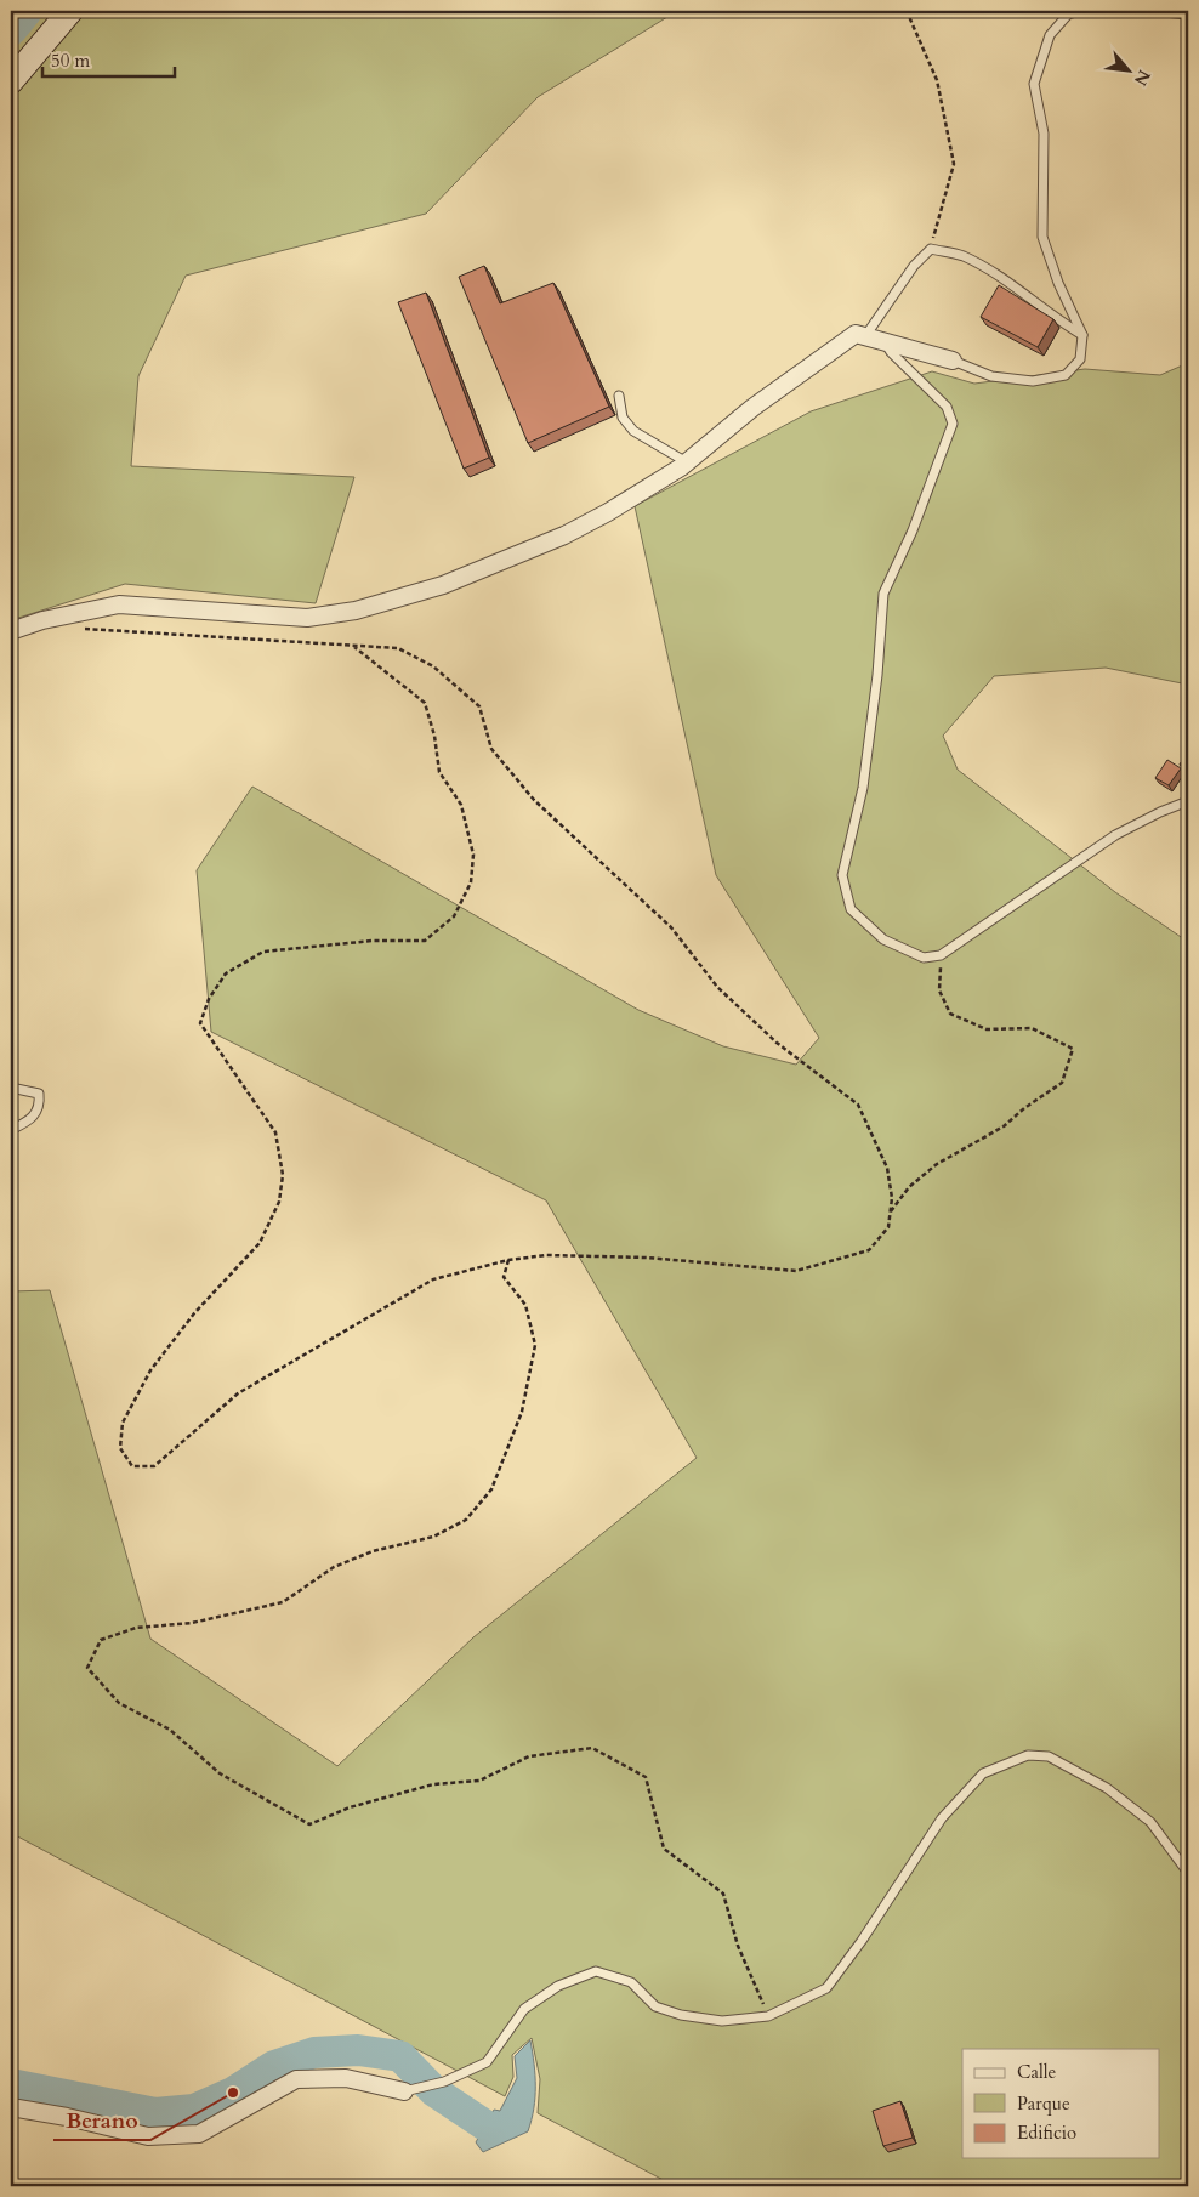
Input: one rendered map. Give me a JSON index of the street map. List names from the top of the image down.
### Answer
{
  "places": ["Berano"],
  "legend": ["Calle", "Parque", "Edificio"],
  "scale_bar": "50 m",
  "north": "bottom right"
}
